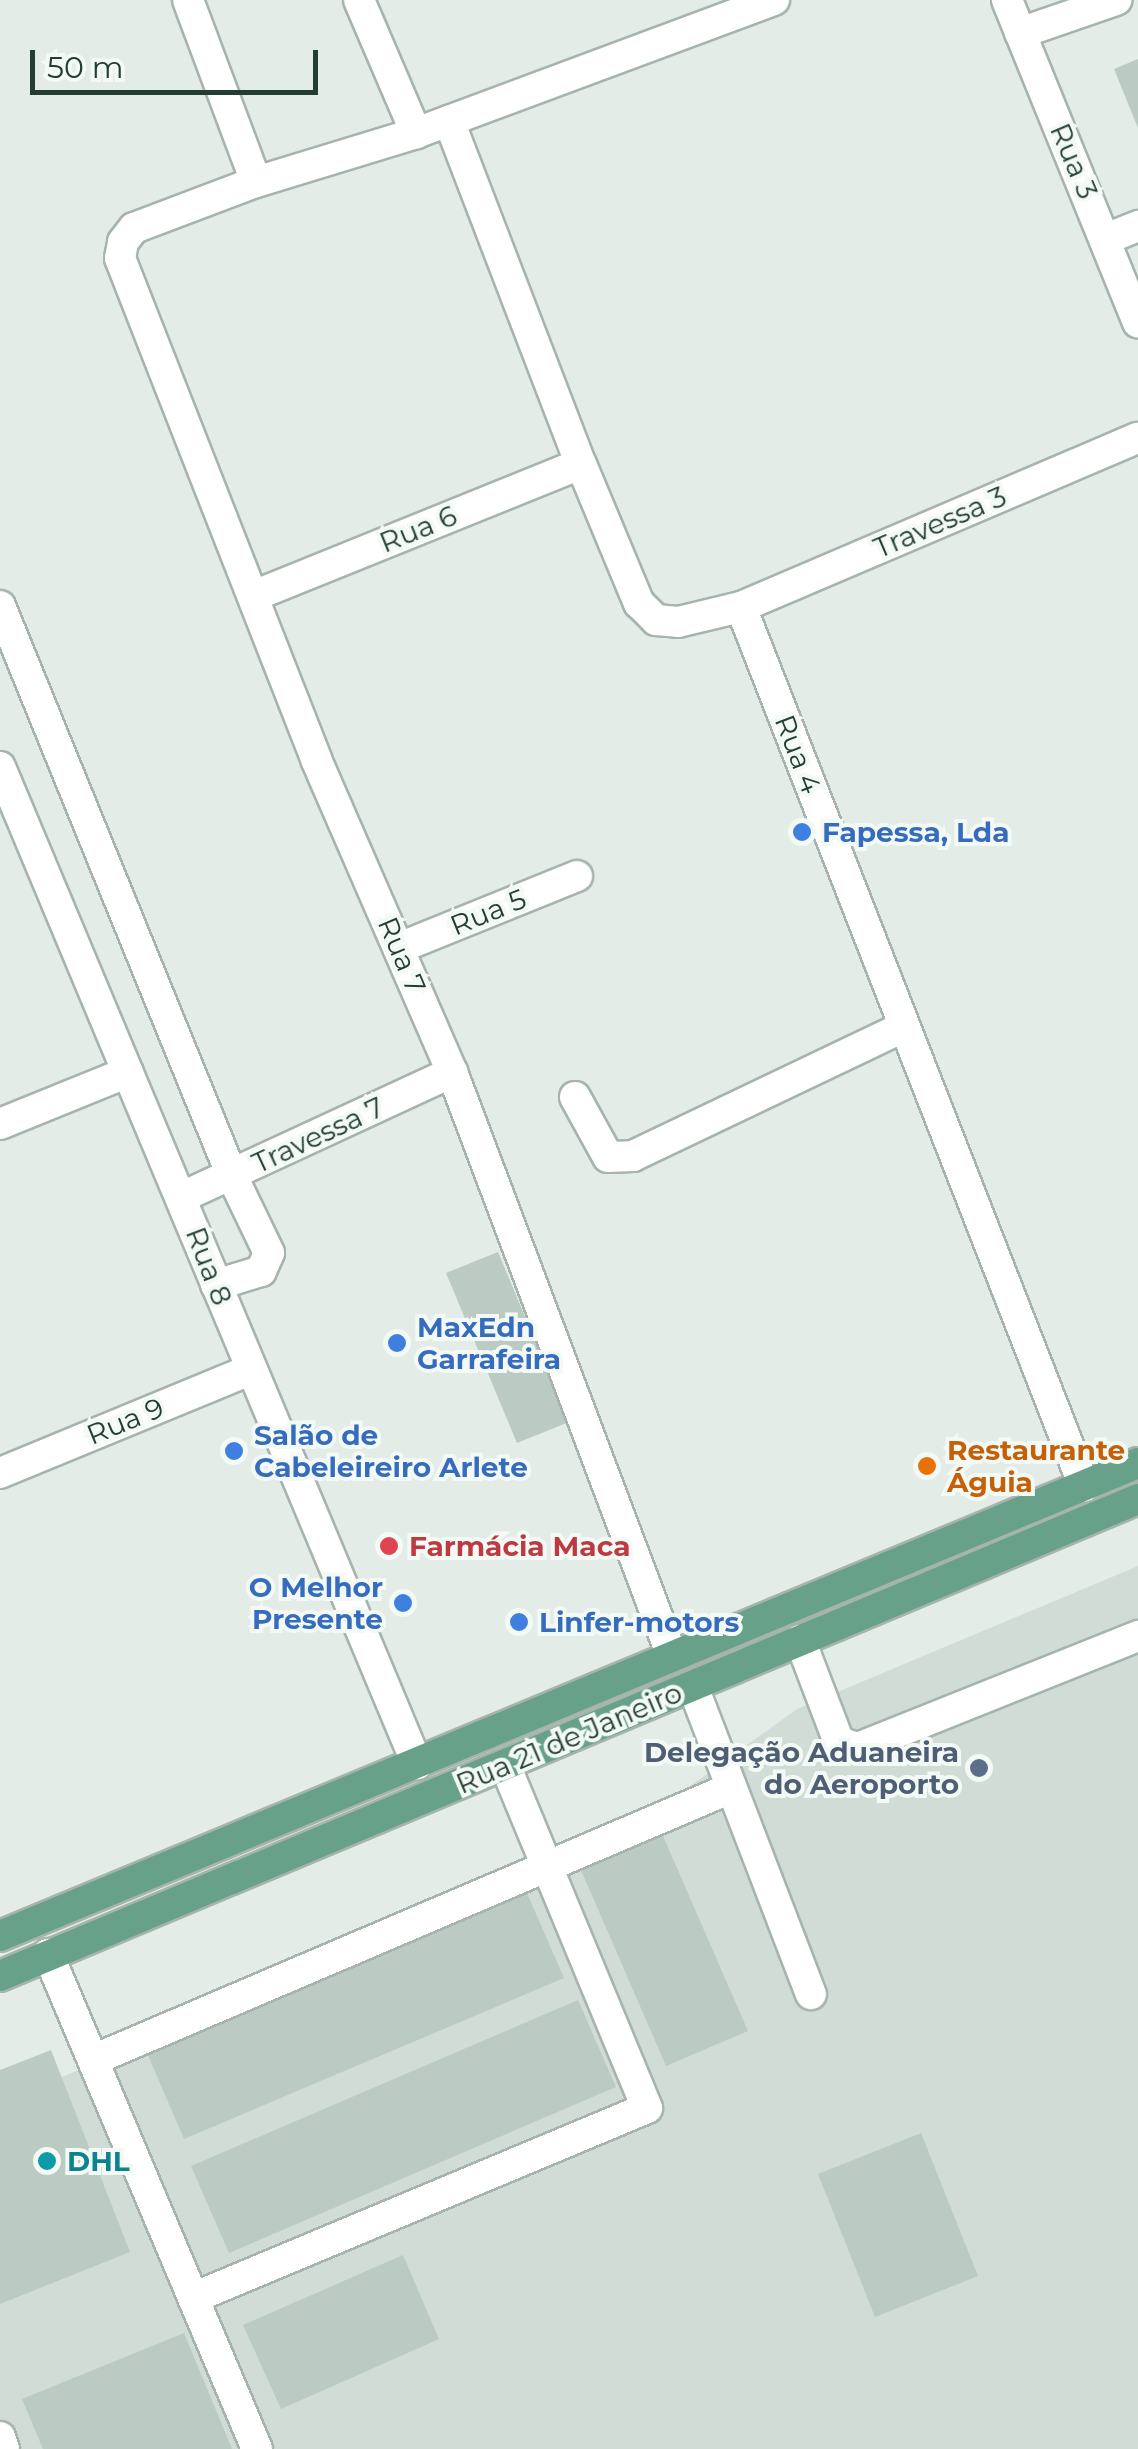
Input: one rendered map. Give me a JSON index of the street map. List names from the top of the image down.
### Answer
{
  "streets": {
    "main road": ["Rua 21 de Janeiro"],
    "street": [
      "Rua 3",
      "Travessa 3",
      "Rua 6",
      "Rua 4",
      "Rua 5",
      "Rua 7",
      "Travessa 7",
      "Rua 8",
      "Rua 9"
    ]
  },
  "crossings": [
    ["Travessa 3", "Rua 4"],
    ["Rua 6", "Rua 7"],
    ["Rua 4", "Rua 21 de Janeiro"],
    ["Rua 5", "Rua 7"],
    ["Rua 7", "Travessa 7"],
    ["Rua 7", "Rua 21 de Janeiro"],
    ["Travessa 7", "Rua 8"],
    ["Rua 8", "Rua 9"],
    ["Rua 8", "Rua 21 de Janeiro"]
  ],
  "places": [
    "Fapessa, Lda",
    "MaxEdn Garrafeira",
    "Salão de Cabeleireiro Arlete",
    "Restaurante Águia",
    "Farmácia Maca",
    "O Melhor Presente",
    "Linfer-motors",
    "Delegação Aduaneira do Aeroporto",
    "DHL"
  ],
  "scale_bar": "50 m"
}
